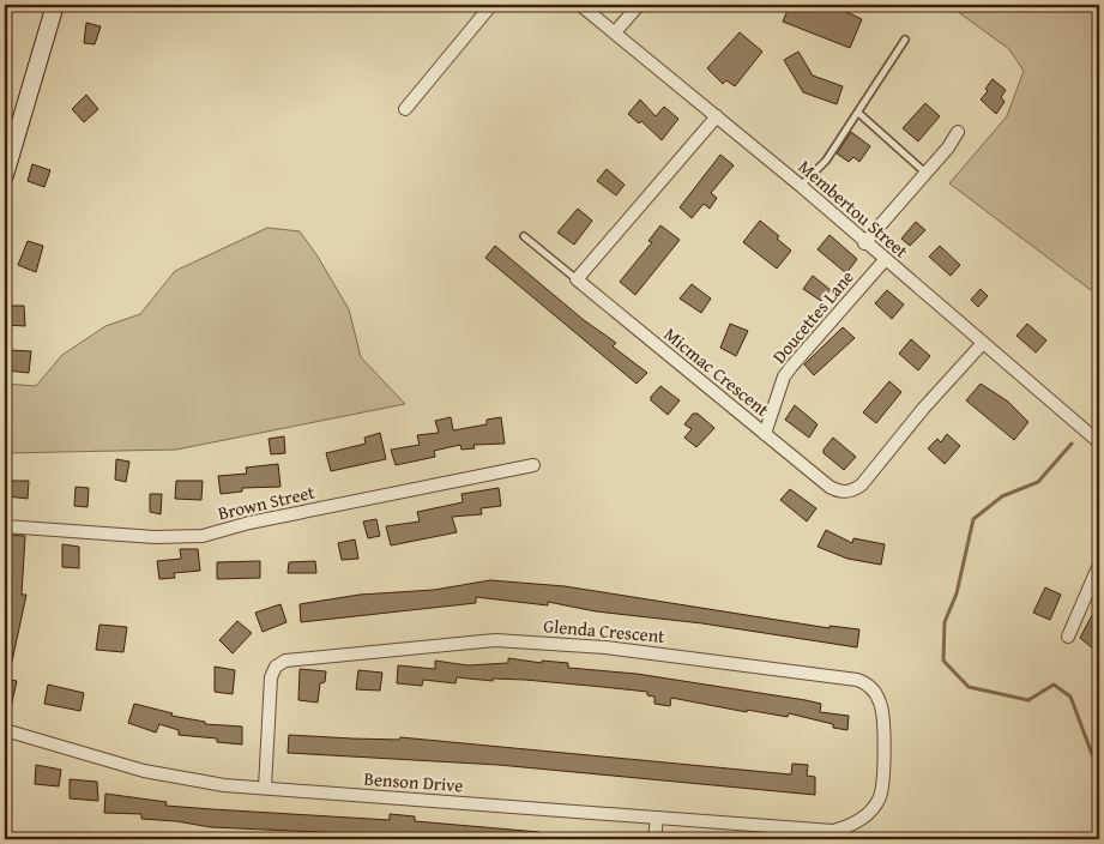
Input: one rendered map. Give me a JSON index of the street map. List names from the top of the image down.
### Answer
{
  "streets": {
    "street": [
      "Membertou Street",
      "Doucettes Lane",
      "Micmac Crescent",
      "Brown Street",
      "Glenda Crescent",
      "Benson Drive"
    ]
  },
  "crossings": [
    ["Membertou Street", "Doucettes Lane"],
    ["Membertou Street", "Micmac Crescent"],
    ["Doucettes Lane", "Micmac Crescent"],
    ["Glenda Crescent", "Benson Drive"]
  ]
}
